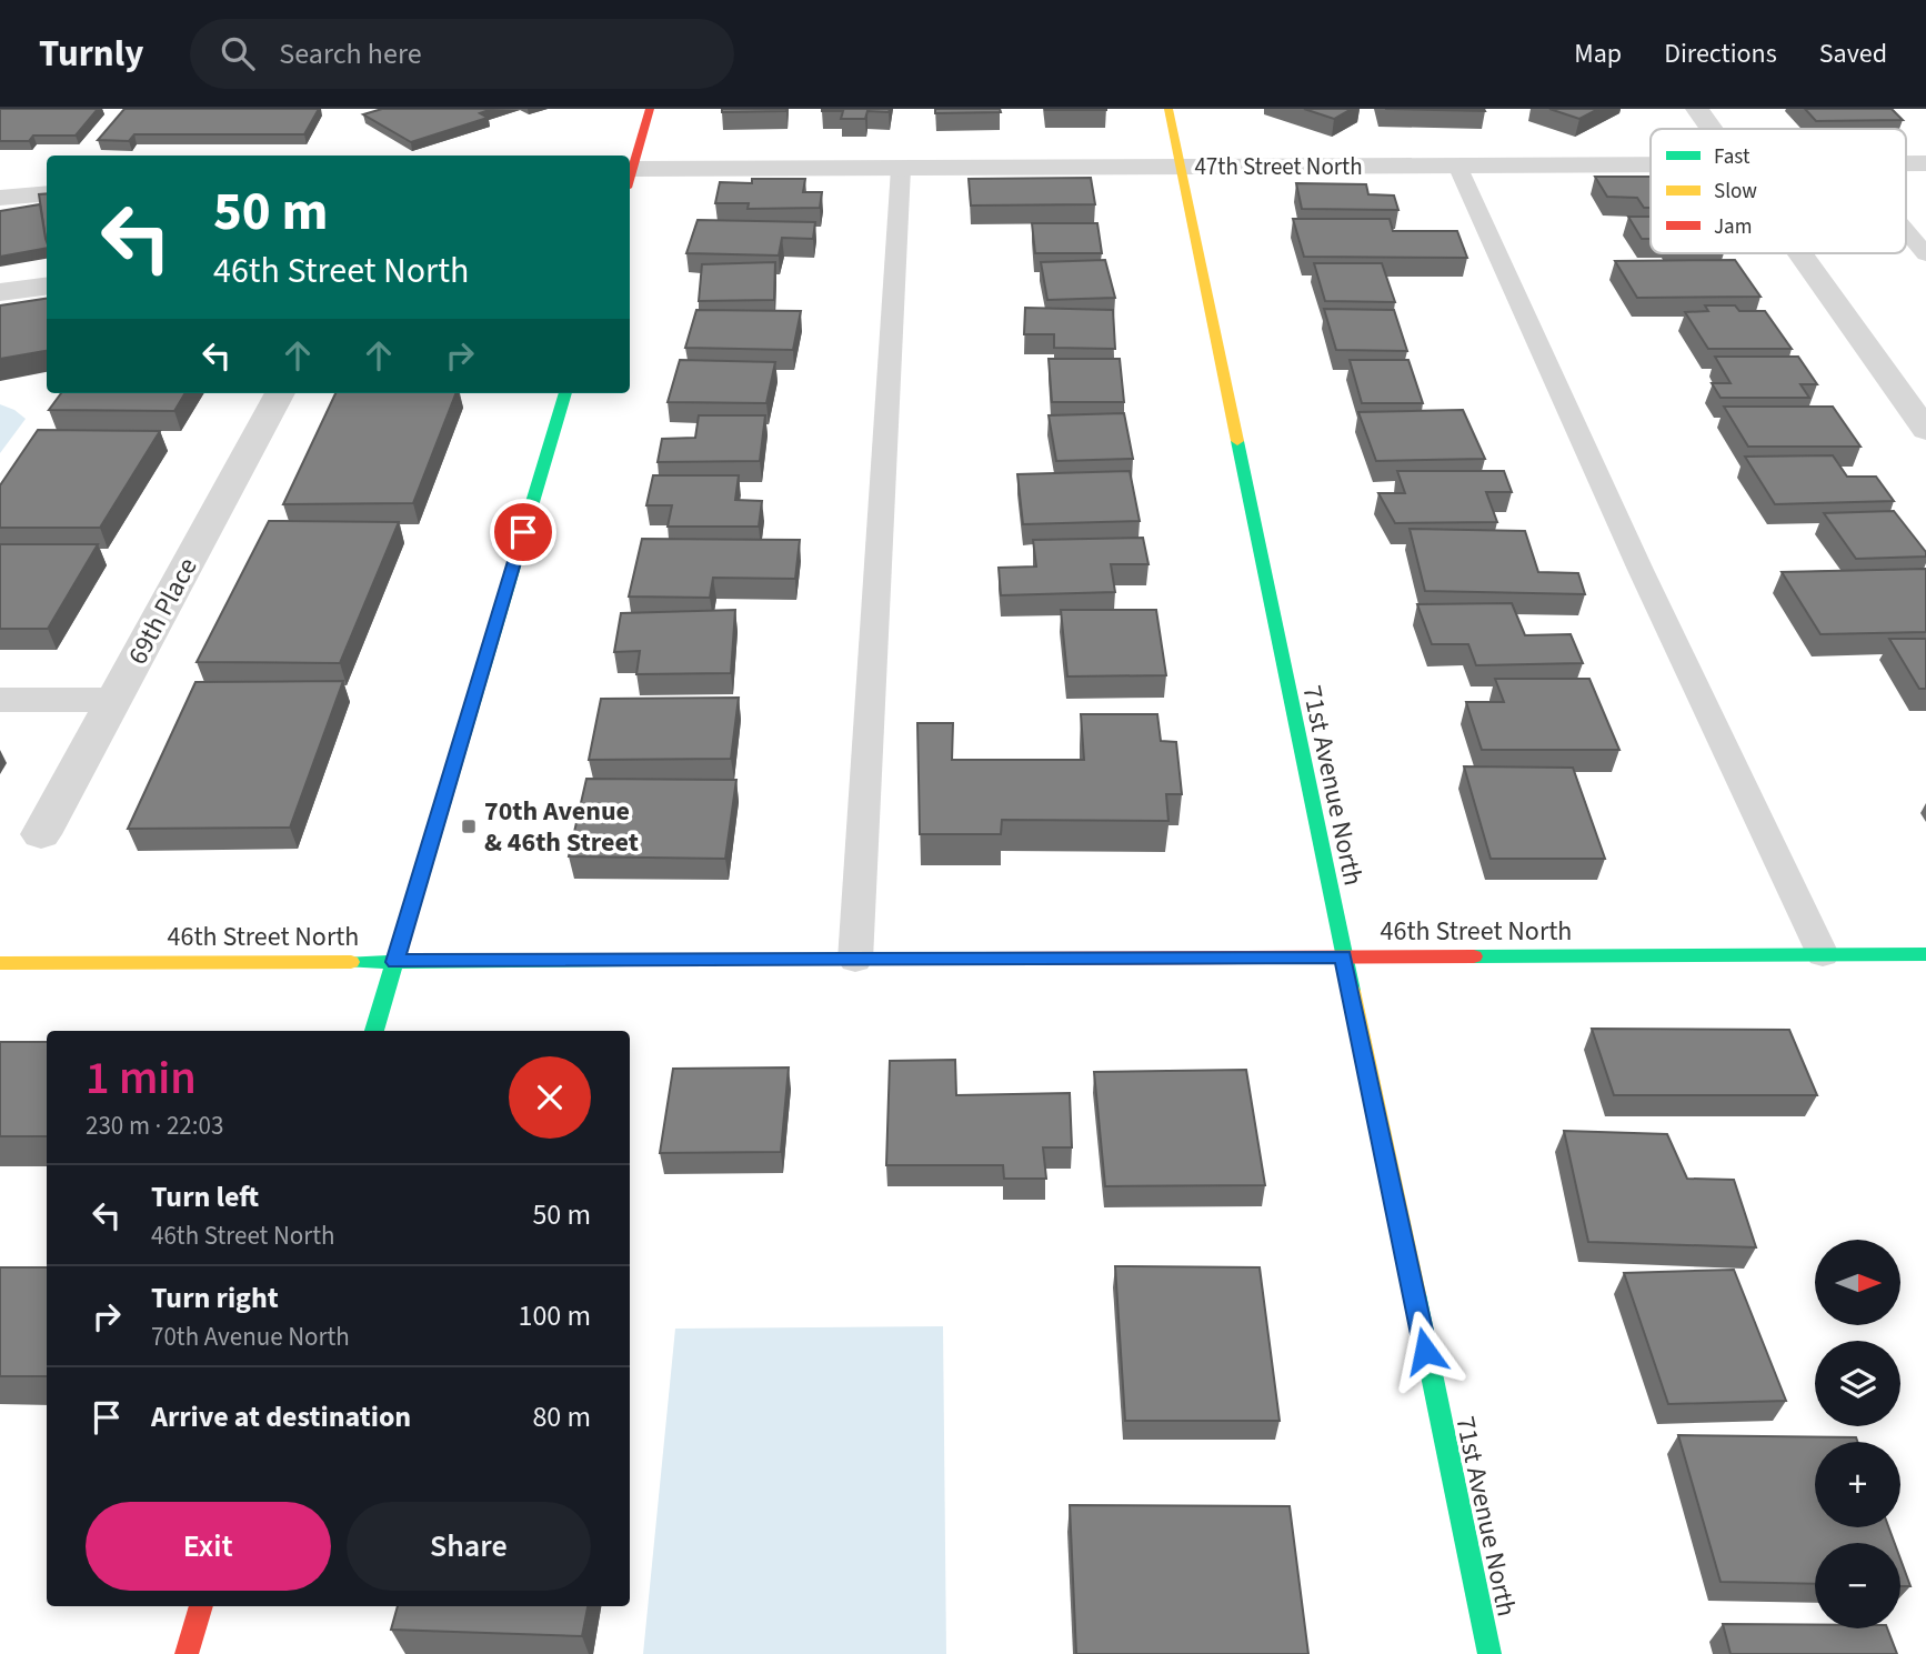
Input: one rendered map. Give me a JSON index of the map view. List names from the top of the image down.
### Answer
{
  "streets": {
    "street": [
      "47th Street North",
      "69th Place",
      "71st Avenue North",
      "46th Street North"
    ]
  },
  "crossings": [
    ["47th Street North", "71st Avenue North"],
    ["71st Avenue North", "46th Street North"]
  ],
  "places": {
    "transit": ["70th Avenue & 46th Street"]
  },
  "legend": ["Fast", "Slow", "Jam"],
  "north": "right",
  "page": {
    "header": "Turnly",
    "search": "Search here",
    "nav": ["Map", "Directions", "Saved"],
    "turn": ["50 m", "46th Street North"],
    "heading": ["1 min", "230 m · 22:03"],
    "list": [
      {
        "name": "Turn left",
        "note": "46th Street North",
        "value": "50 m"
      },
      {
        "name": "Turn right",
        "note": "70th Avenue North",
        "value": "100 m"
      },
      {
        "name": "Arrive at destination",
        "value": "80 m"
      }
    ],
    "map_buttons": ["+", "−"],
    "buttons": ["Exit", "Share"]
  }
}
